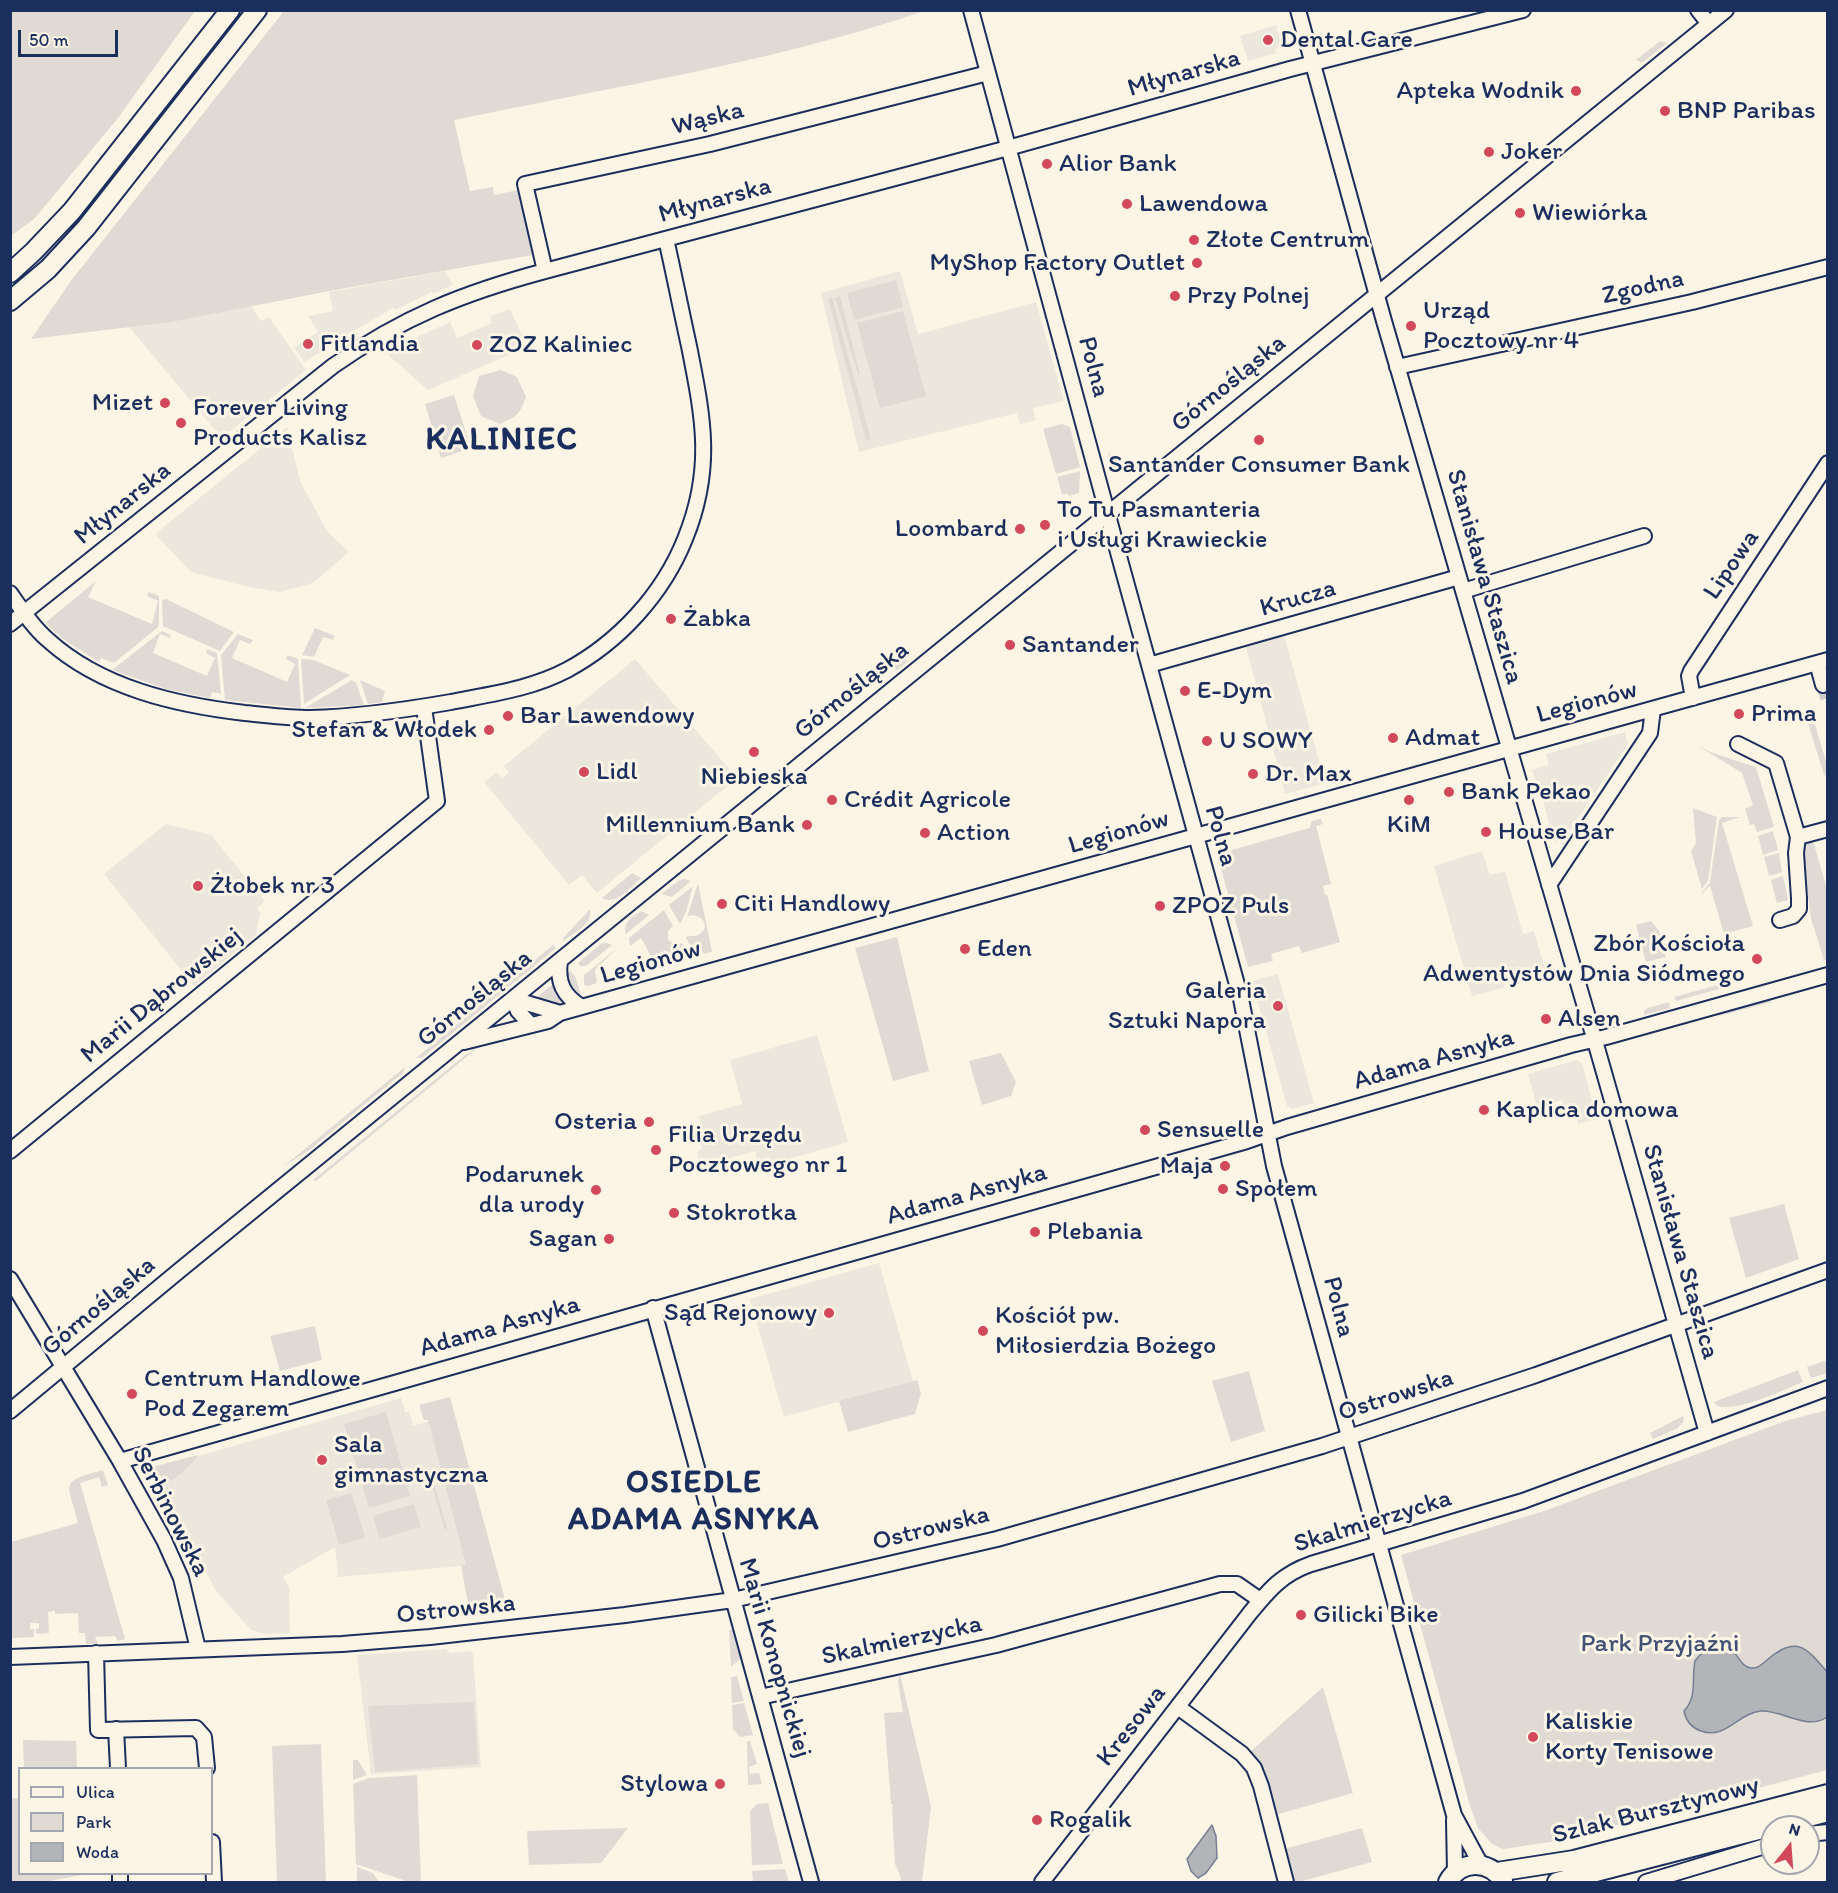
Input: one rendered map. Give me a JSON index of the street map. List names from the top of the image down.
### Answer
{
  "streets": {
    "main road": ["Szlak Bursztynowy"],
    "street": [
      "Młynarska",
      "Wąska",
      "Zgodna",
      "Polna",
      "Górnośląska",
      "Lipowa",
      "Stanisława Staszica",
      "Krucza",
      "Legionów",
      "Marii Dąbrowskiej",
      "Adama Asnyka",
      "Ostrowska",
      "Serbinowska",
      "Skalmierzycka",
      "Marii Konopnickiej",
      "Kresowa"
    ]
  },
  "crossings": [
    ["Młynarska", "Wąska"],
    ["Młynarska", "Polna"],
    ["Młynarska", "Stanisława Staszica"],
    ["Wąska", "Polna"],
    ["Zgodna", "Stanisława Staszica"],
    ["Polna", "Górnośląska"],
    ["Polna", "Krucza"],
    ["Polna", "Legionów"],
    ["Polna", "Adama Asnyka"],
    ["Polna", "Ostrowska"],
    ["Polna", "Skalmierzycka"],
    ["Polna", "Szlak Bursztynowy"],
    ["Górnośląska", "Stanisława Staszica"],
    ["Górnośląska", "Legionów"],
    ["Górnośląska", "Serbinowska"],
    ["Lipowa", "Legionów"],
    ["Stanisława Staszica", "Krucza"],
    ["Stanisława Staszica", "Legionów"],
    ["Stanisława Staszica", "Adama Asnyka"],
    ["Stanisława Staszica", "Ostrowska"],
    ["Stanisława Staszica", "Skalmierzycka"],
    ["Adama Asnyka", "Serbinowska"],
    ["Adama Asnyka", "Marii Konopnickiej"],
    ["Ostrowska", "Serbinowska"],
    ["Ostrowska", "Marii Konopnickiej"],
    ["Skalmierzycka", "Marii Konopnickiej"],
    ["Skalmierzycka", "Kresowa"]
  ],
  "districts": ["KALINIEC", "OSIEDLE ADAMA ASNYKA"],
  "parks": ["Park Przyjaźni"],
  "places": [
    "Dental Care",
    "Apteka Wodnik",
    "BNP Paribas",
    "Joker",
    "Alior Bank",
    "Lawendowa",
    "Wiewiórka",
    "Złote Centrum",
    "MyShop Factory Outlet",
    "Przy Polnej",
    "Urząd Pocztowy nr 4",
    "Fitlandia",
    "ZOZ Kaliniec",
    "Mizet",
    "Forever Living Products Kalisz",
    "Santander Consumer Bank",
    "To Tu Pasmanteria i Usługi Krawieckie",
    "Loombard",
    "Żabka",
    "Santander",
    "E-Dym",
    "Prima",
    "Bar Lawendowy",
    "Stefan & Włodek",
    "Admat",
    "U SOWY",
    "Niebieska",
    "Lidl",
    "Dr. Max",
    "Bank Pekao",
    "Crédit Agricole",
    "KiM",
    "Millennium Bank",
    "House Bar",
    "Action",
    "Żłobek nr 3",
    "Citi Handlowy",
    "ZPOZ Puls",
    "Eden",
    "Zbór Kościoła Adwentystów Dnia Siódmego",
    "Galeria Sztuki Napora",
    "Alsen",
    "Kaplica domowa",
    "Osteria",
    "Sensuelle",
    "Filia Urzędu Pocztowego nr 1",
    "Maja",
    "Społem",
    "Podarunek dla urody",
    "Stokrotka",
    "Plebania",
    "Sagan",
    "Sąd Rejonowy",
    "Kościół pw. Miłosierdzia Bożego",
    "Centrum Handlowe Pod Zegarem",
    "Sala gimnastyczna",
    "Gilicki Bike",
    "Kaliskie Korty Tenisowe",
    "Stylowa",
    "Rogalik"
  ],
  "legend": ["Ulica", "Park", "Woda"],
  "scale_bar": "50 m",
  "north": "top"
}
